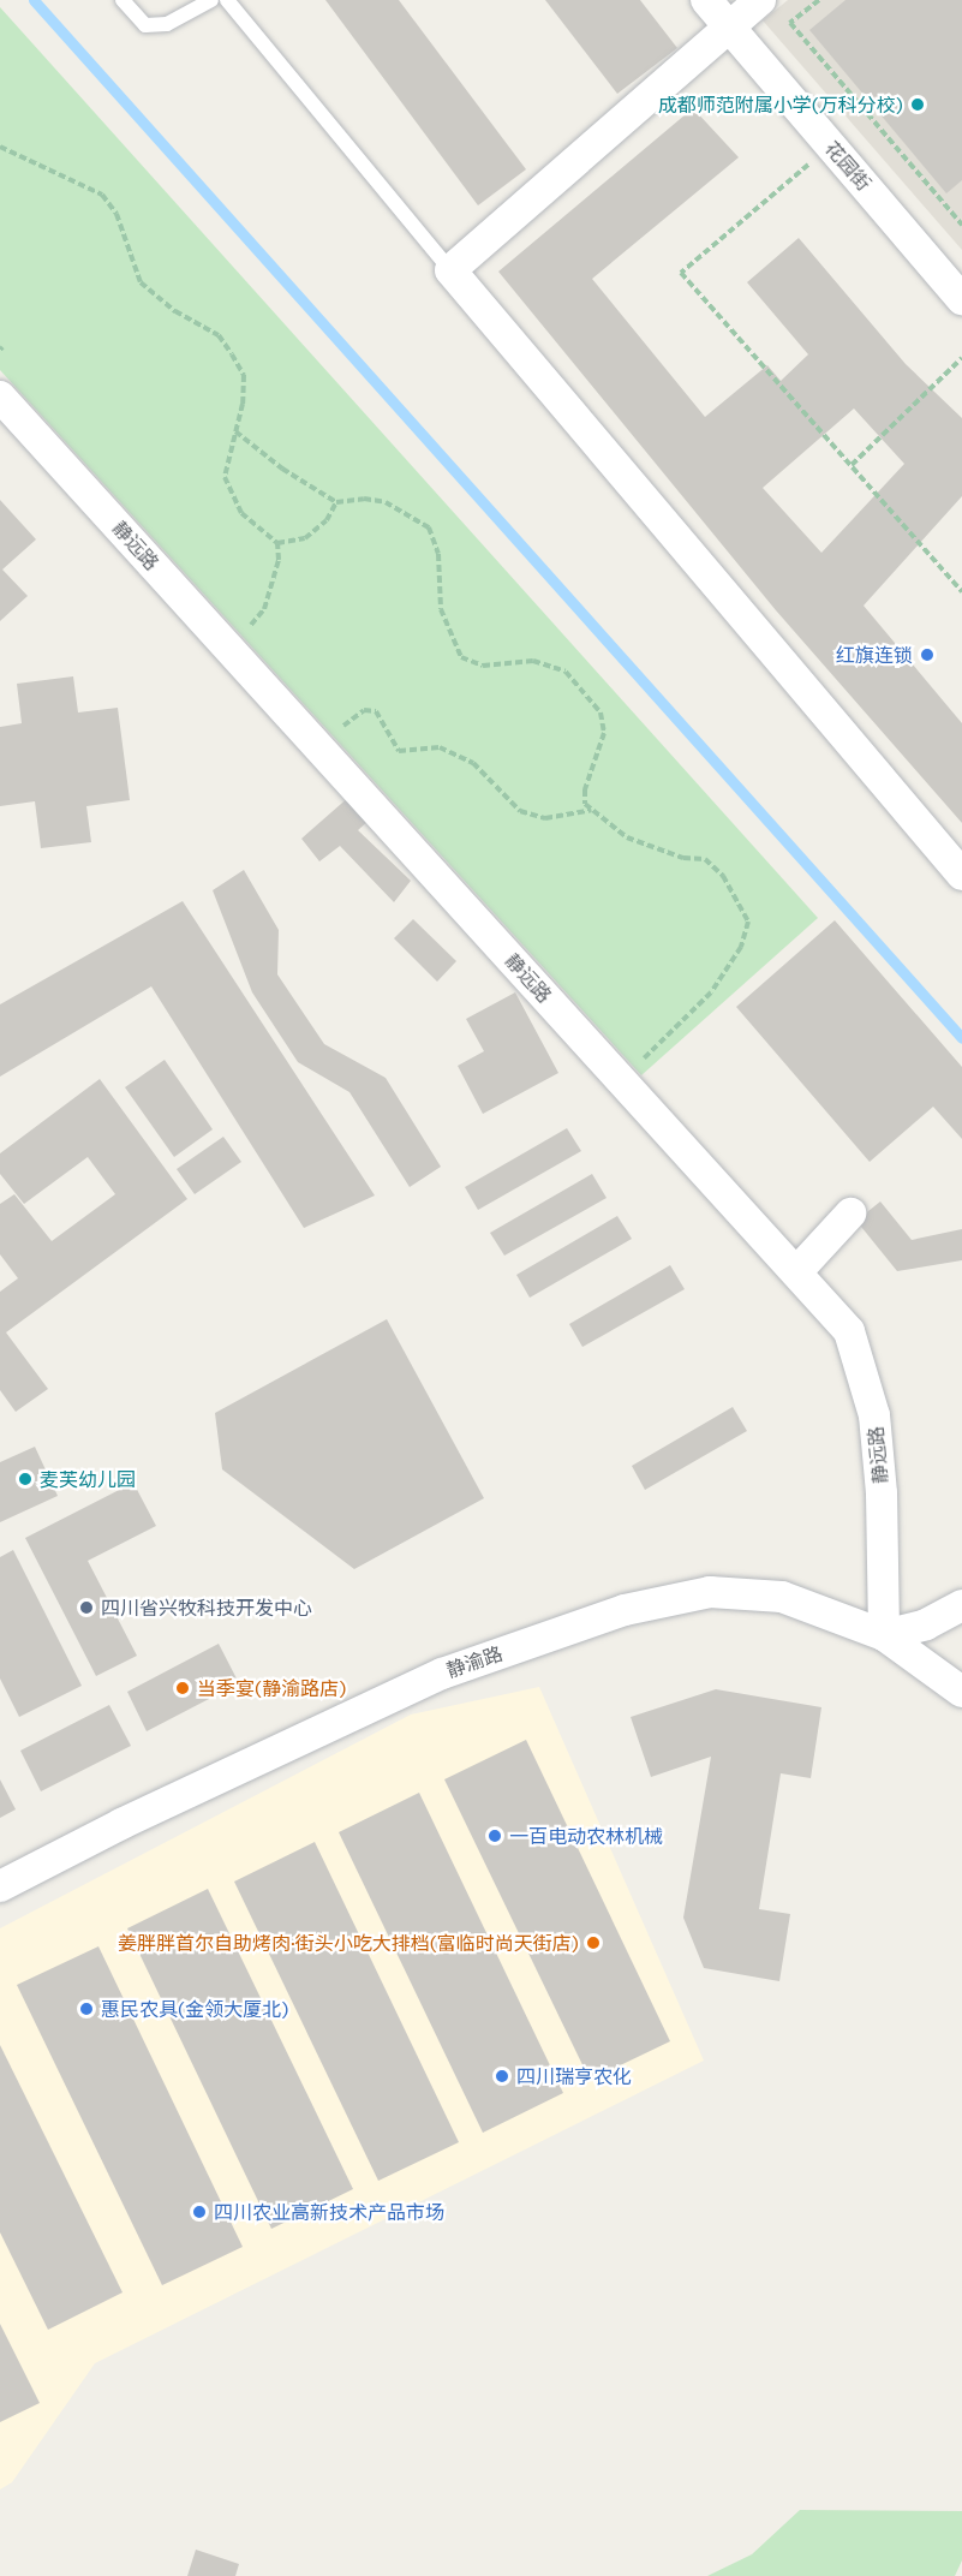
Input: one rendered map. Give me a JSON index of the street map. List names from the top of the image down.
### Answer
{
  "streets": {
    "street": ["花园街", "静远路", "静渝路"]
  },
  "crossings": [
    ["静远路", "静渝路"]
  ],
  "places": [
    "成都师范附属小学(万科分校)",
    "红旗连锁",
    "麦芙幼儿园",
    "四川省兴牧科技开发中心",
    "当季宴(静渝路店)",
    "一百电动农林机械",
    "姜胖胖首尔自助烤肉·街头小吃大排档(富临时尚天街店)",
    "惠民农具(金领大厦北)",
    "四川瑞亨农化",
    "四川农业高新技术产品市场"
  ]
}
